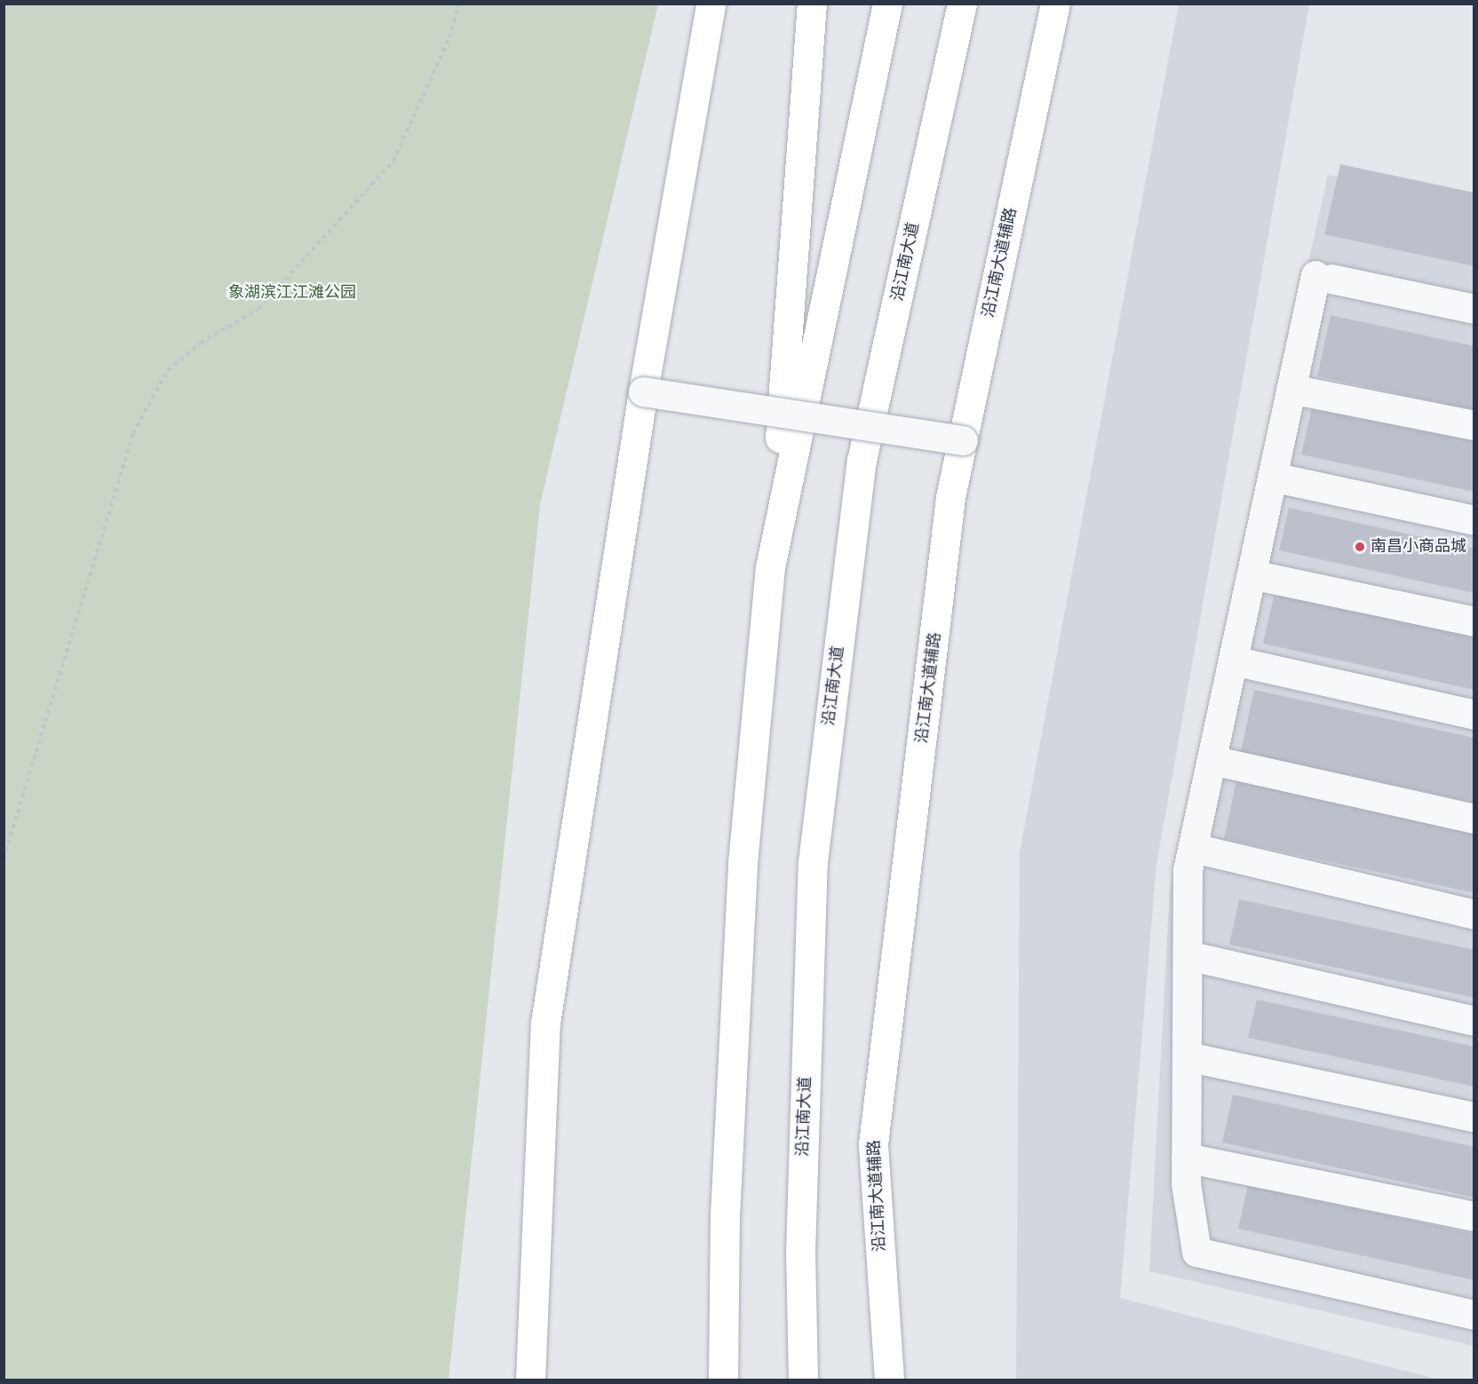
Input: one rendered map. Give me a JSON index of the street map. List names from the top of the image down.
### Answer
{
  "streets": {
    "main road": ["沿江南大道", "沿江南大道辅路"]
  },
  "parks": ["象湖滨江江滩公园"],
  "places": ["南昌小商品城"]
}
